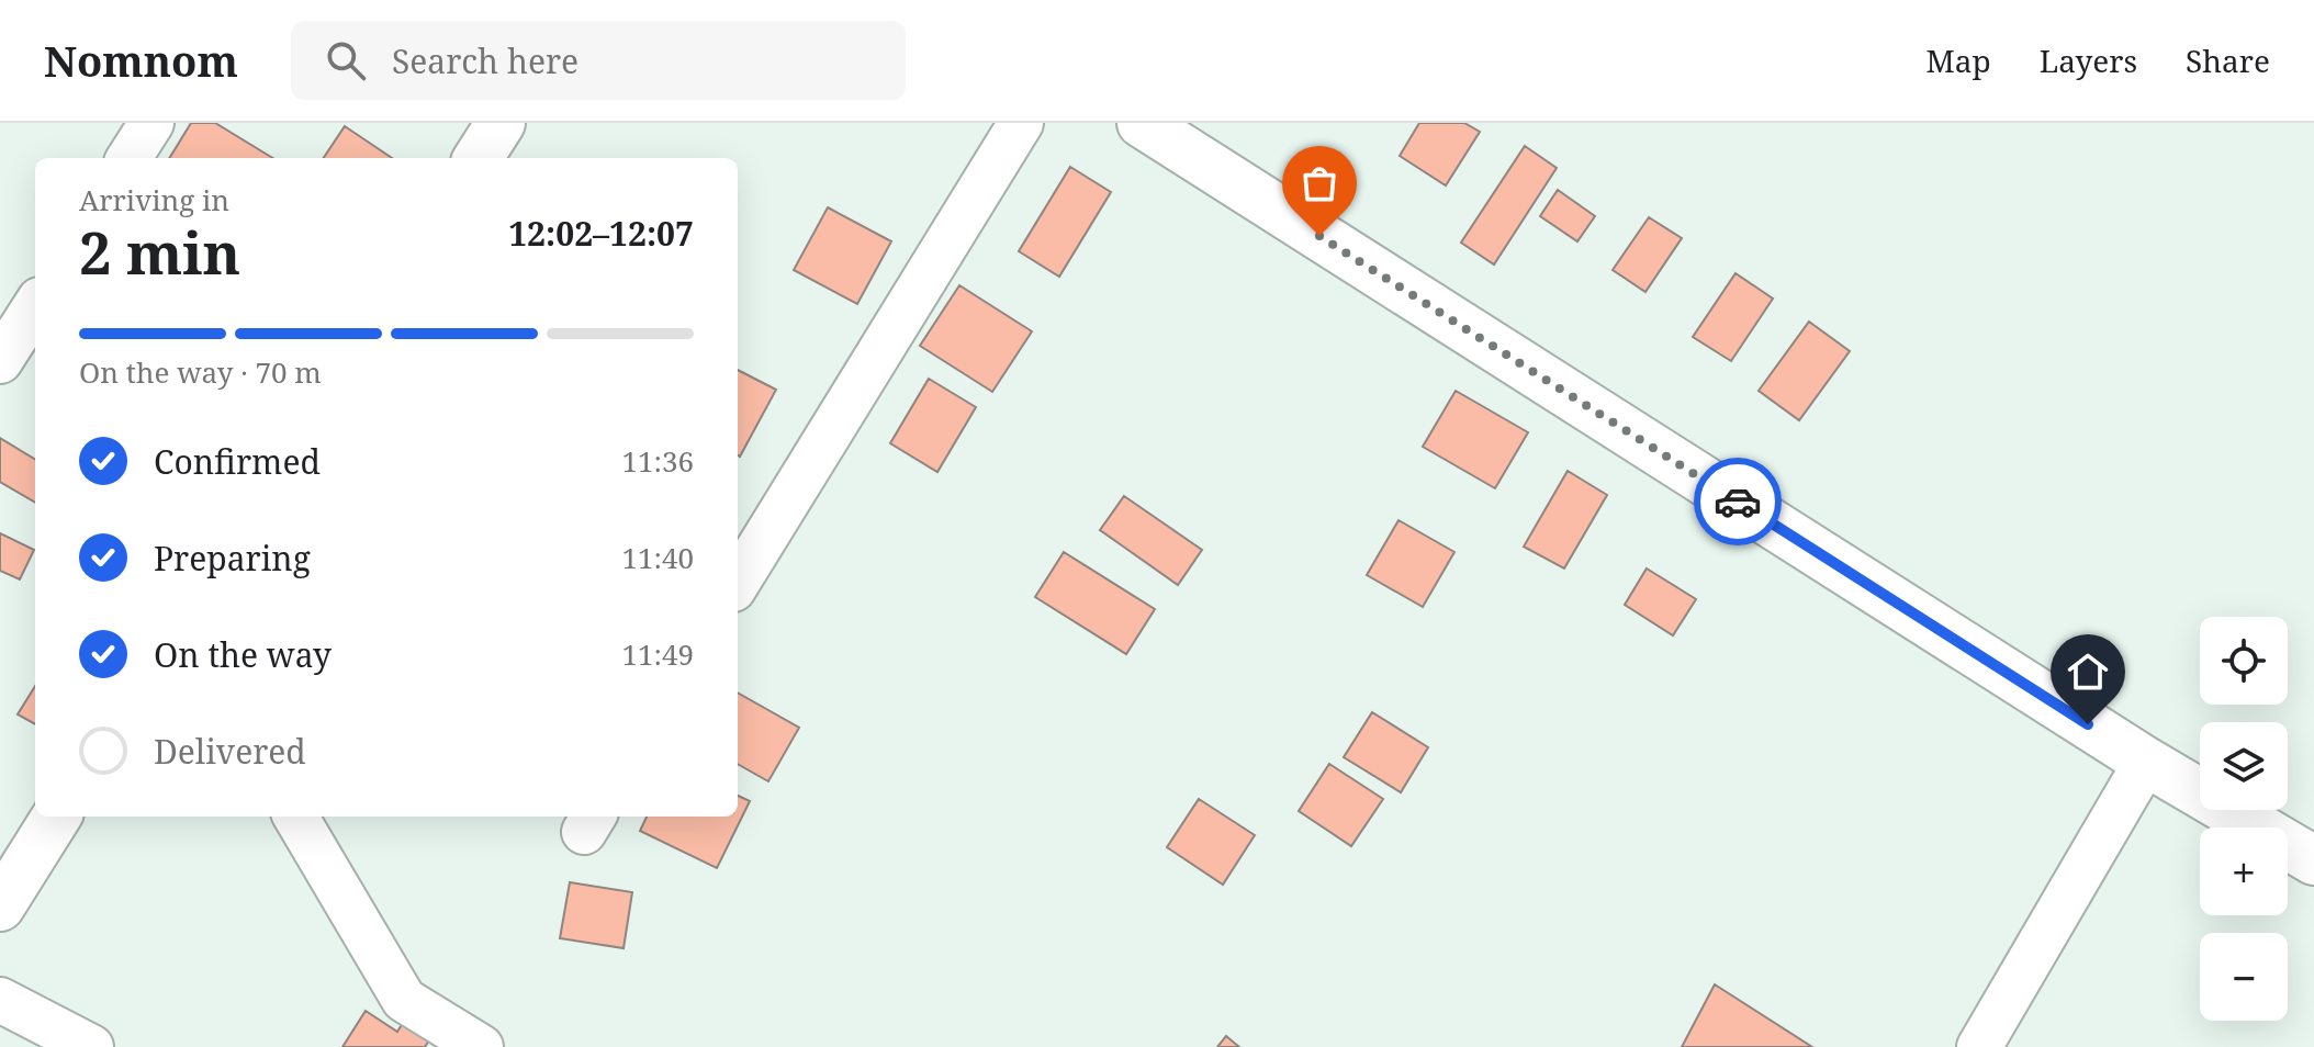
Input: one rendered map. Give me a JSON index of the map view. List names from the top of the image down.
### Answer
{
  "page": {
    "header": "Nomnom",
    "search": "Search here",
    "nav": ["Map", "Layers", "Share"],
    "heading": ["2 min", "Arriving in", "12:02–12:07"],
    "bar": "On the way · 70 m",
    "list": [
      ["Confirmed", "11:36"],
      ["Preparing", "11:40"],
      ["On the way", "11:49"],
      "Delivered"
    ],
    "map_buttons": ["+", "−"]
  }
}
